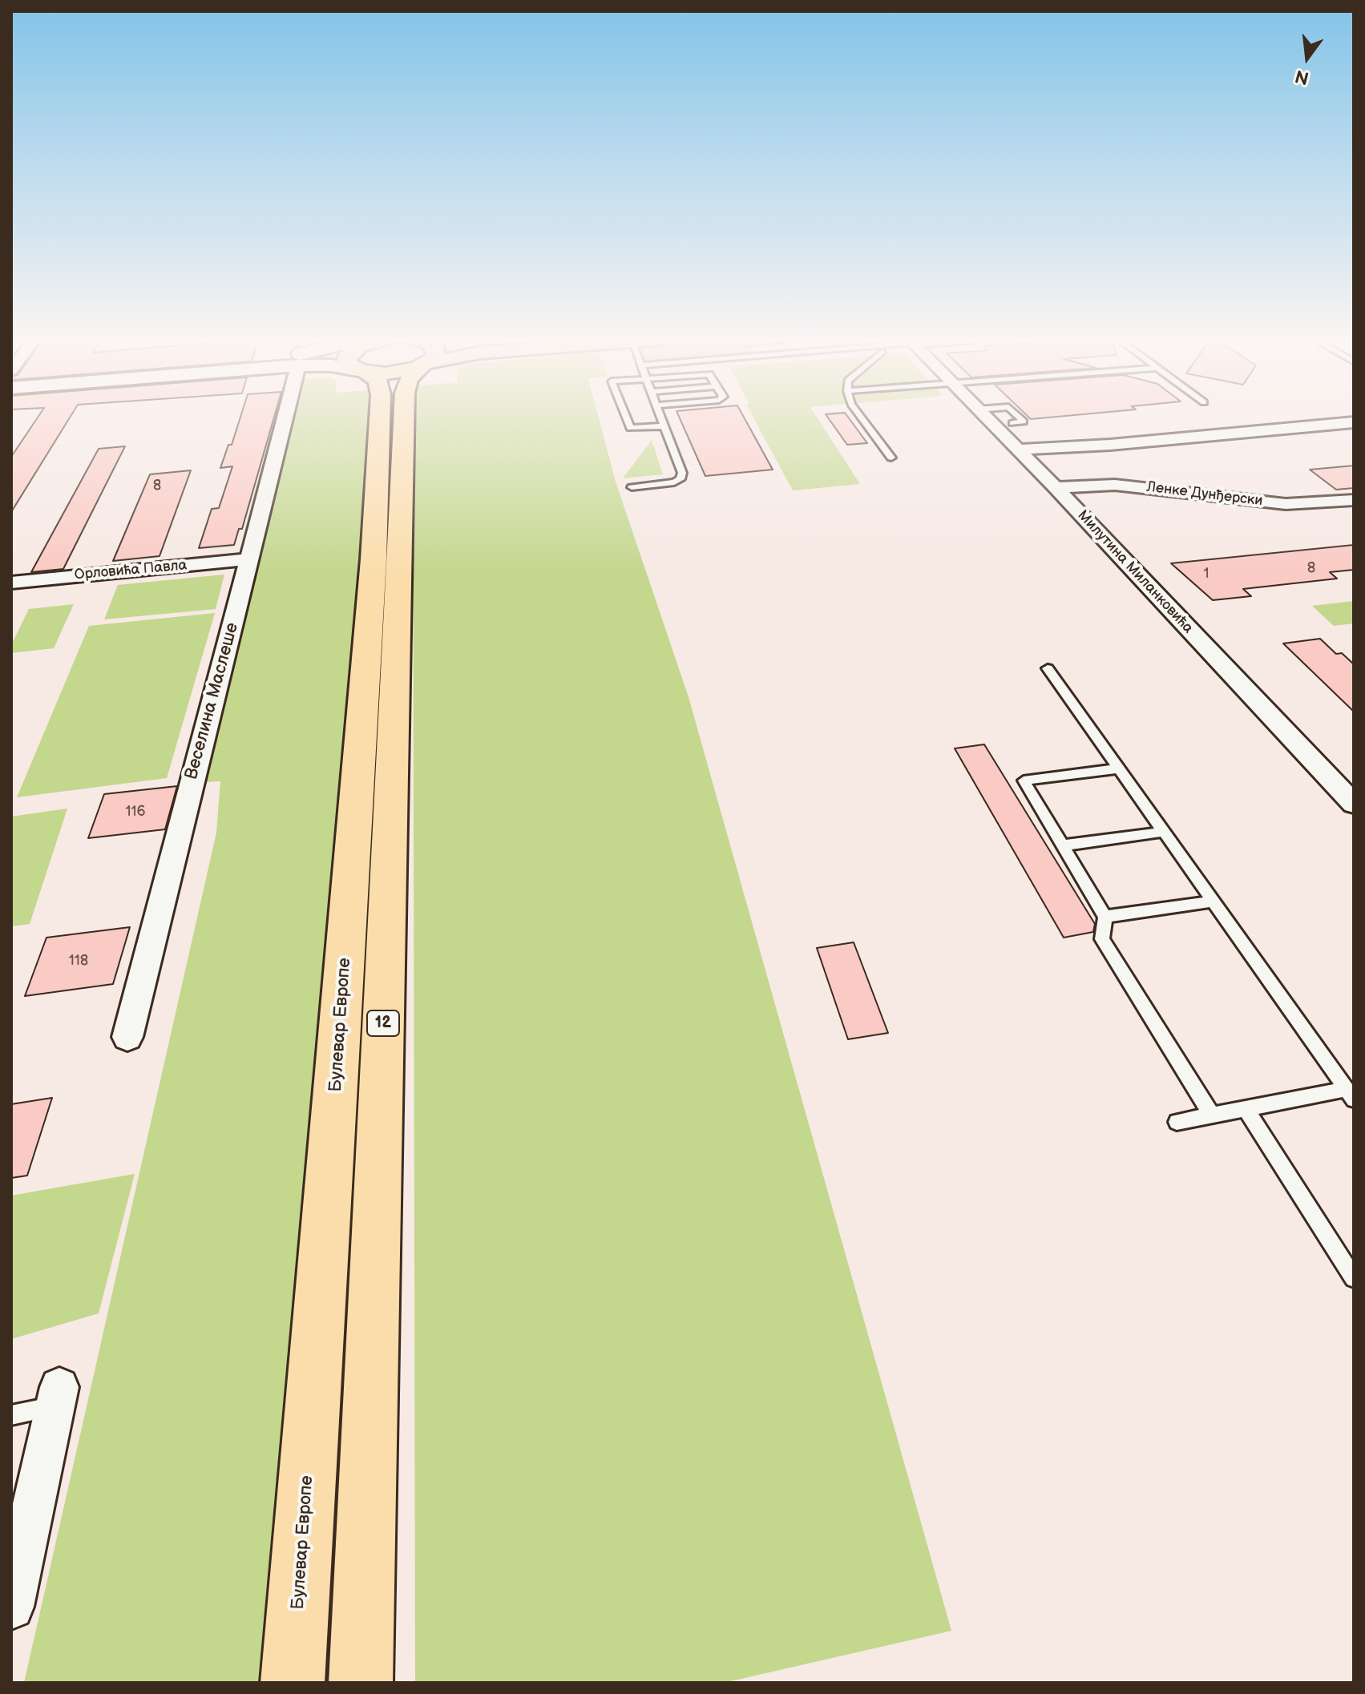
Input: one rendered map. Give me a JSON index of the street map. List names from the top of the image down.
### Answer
{
  "streets": {
    "main road": ["12", "Булевар Европе"],
    "street": [
      "Ленке Дунђерски",
      "Орловића Павла",
      "Милутина Миланковића",
      "Веселина Маслеше"
    ]
  },
  "crossings": [
    ["Ленке Дунђерски", "Милутина Миланковића"],
    ["Орловића Павла", "Веселина Маслеше"]
  ],
  "house_numbers": [
    "8",
    "8",
    "1",
    "116",
    "118"
  ],
  "north": "bottom"
}
